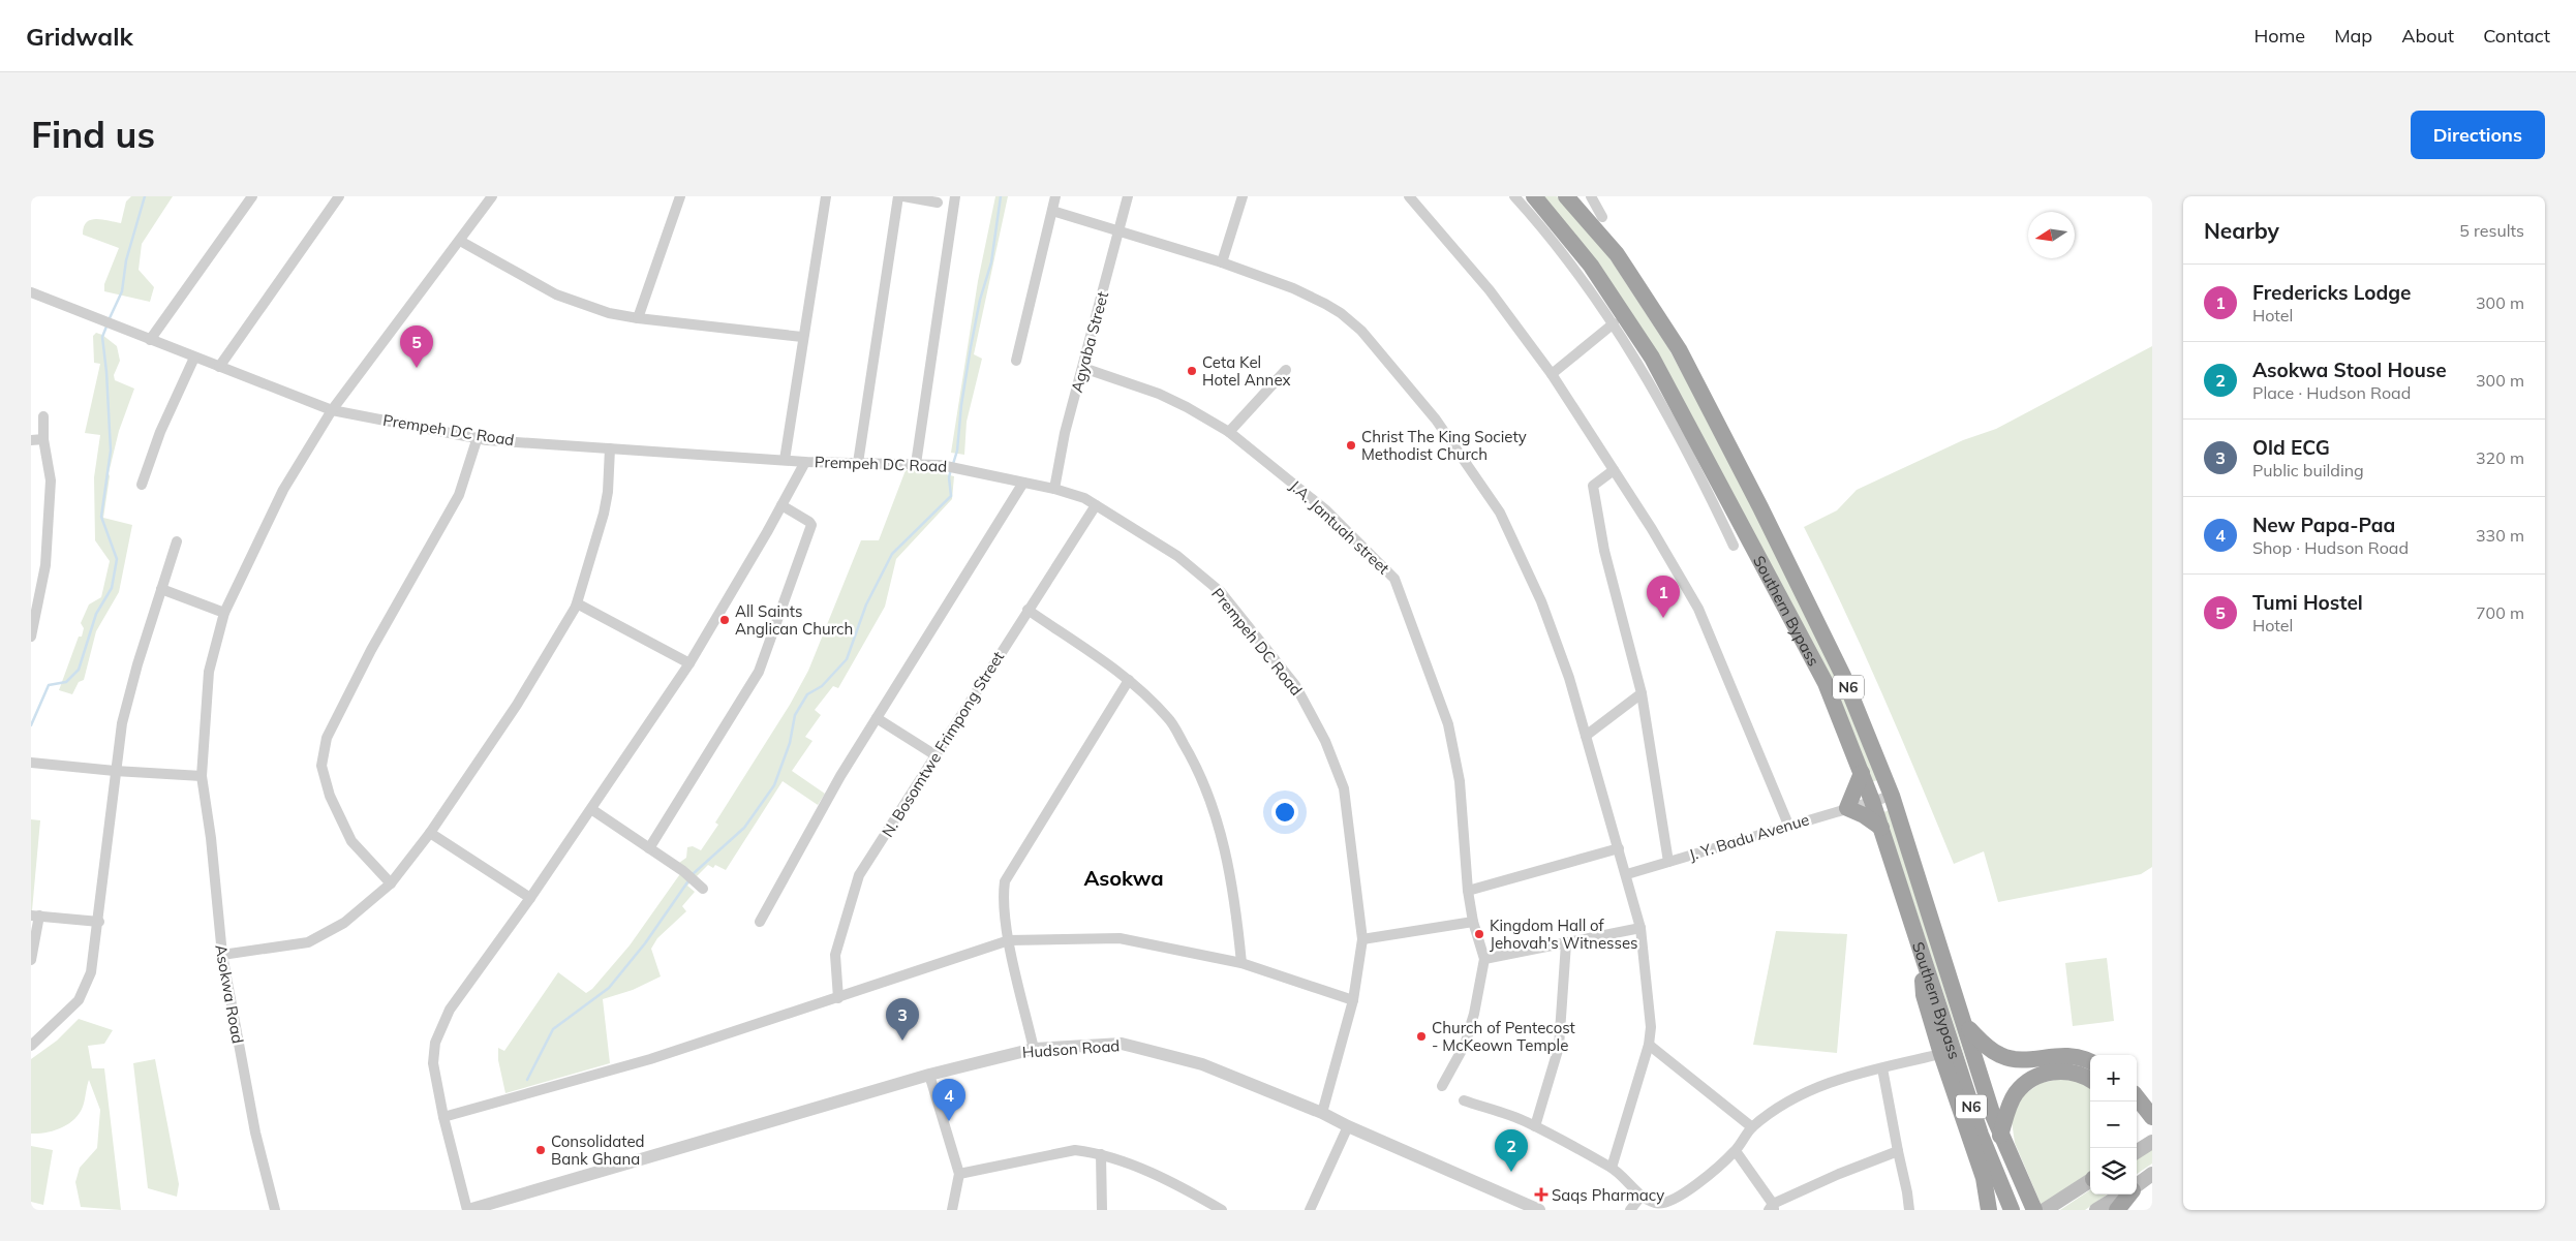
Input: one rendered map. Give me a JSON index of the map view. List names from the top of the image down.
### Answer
{
  "streets": {
    "highway": ["Southern Bypass", "N6"],
    "street": [
      "Agyaba Street",
      "Prempeh DC Road",
      "J.A. Jantuah street",
      "N. Bosomtwe Frimpong Street",
      "J. Y. Badu Avenue",
      "Asokwa Road",
      "Hudson Road"
    ]
  },
  "crossings": [
    ["Agyaba Street", "Prempeh DC Road"],
    ["Agyaba Street", "J.A. Jantuah street"],
    ["Prempeh DC Road", "N. Bosomtwe Frimpong Street"],
    ["Prempeh DC Road", "Asokwa Road"],
    ["Prempeh DC Road", "Hudson Road"],
    ["Southern Bypass", "J. Y. Badu Avenue"]
  ],
  "districts": ["Asokwa"],
  "places": {
    "other": [
      "Ceta Kel Hotel Annex",
      "Christ The King Society Methodist Church",
      "All Saints Anglican Church",
      "Kingdom Hall of Jehovah's Witnesses",
      "Church of Pentecost - McKeown Temple",
      "Consolidated Bank Ghana"
    ],
    "health": ["Saqs Pharmacy"]
  },
  "north": "left",
  "page": {
    "header": "Gridwalk",
    "nav": [
      "Home",
      "Map",
      "About",
      "Contact"
    ],
    "buttons": "Directions",
    "title": "Find us",
    "heading": ["Nearby", "5 results"],
    "list": [
      {
        "mark": "1",
        "name": "Fredericks Lodge",
        "note": "Hotel",
        "value": "300 m"
      },
      {
        "mark": "2",
        "name": "Asokwa Stool House",
        "note": "Place · Hudson Road",
        "value": "300 m"
      },
      {
        "mark": "3",
        "name": "Old ECG",
        "note": "Public building",
        "value": "320 m"
      },
      {
        "mark": "4",
        "name": "New Papa-Paa",
        "note": "Shop · Hudson Road",
        "value": "330 m"
      },
      {
        "mark": "5",
        "name": "Tumi Hostel",
        "note": "Hotel",
        "value": "700 m"
      }
    ],
    "pins": [
      "5",
      "1",
      "3",
      "4",
      "2"
    ],
    "map_buttons": ["+", "−"]
  }
}
